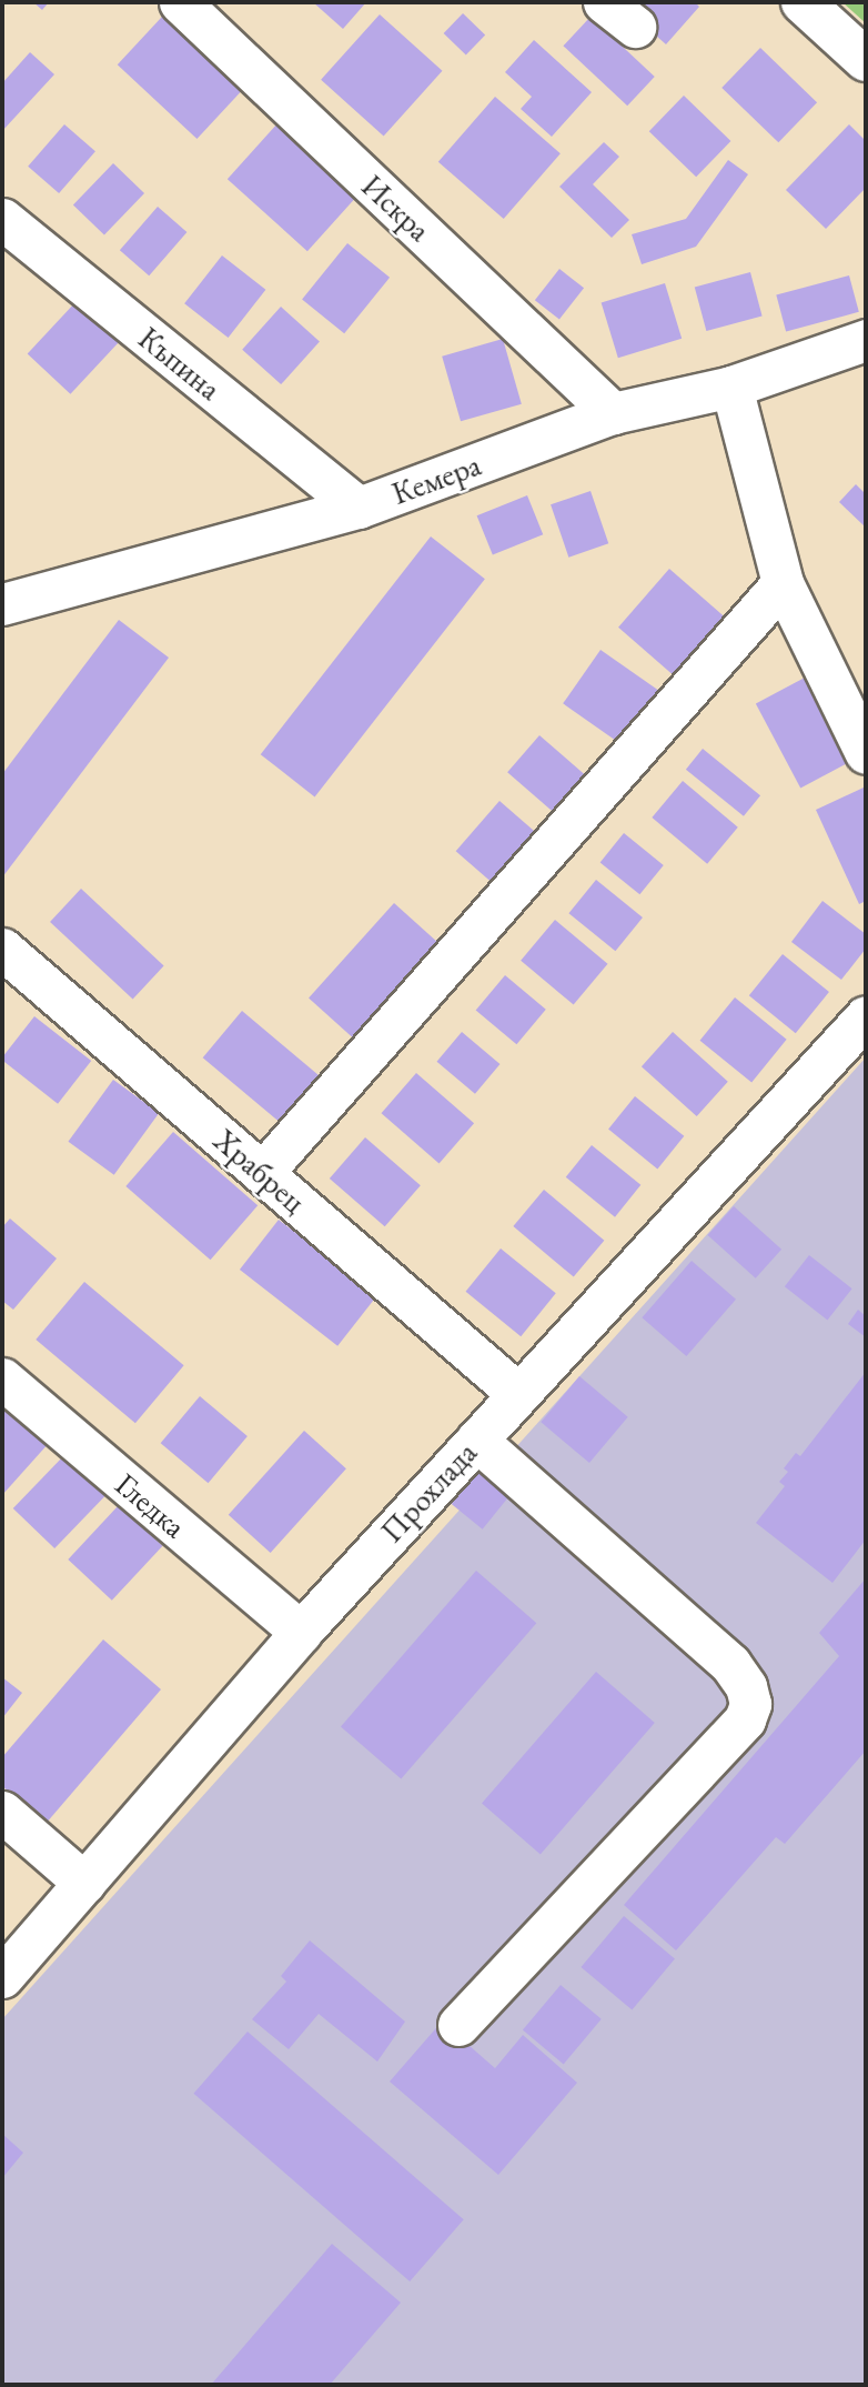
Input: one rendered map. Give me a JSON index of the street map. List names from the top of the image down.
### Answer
{
  "streets": {
    "street": [
      "Искра",
      "Къпина",
      "Кемера",
      "Храбрец",
      "Прохлада",
      "Гледка"
    ]
  },
  "crossings": [
    ["Искра", "Кемера"],
    ["Къпина", "Кемера"],
    ["Храбрец", "Прохлада"],
    ["Прохлада", "Гледка"]
  ]
}
